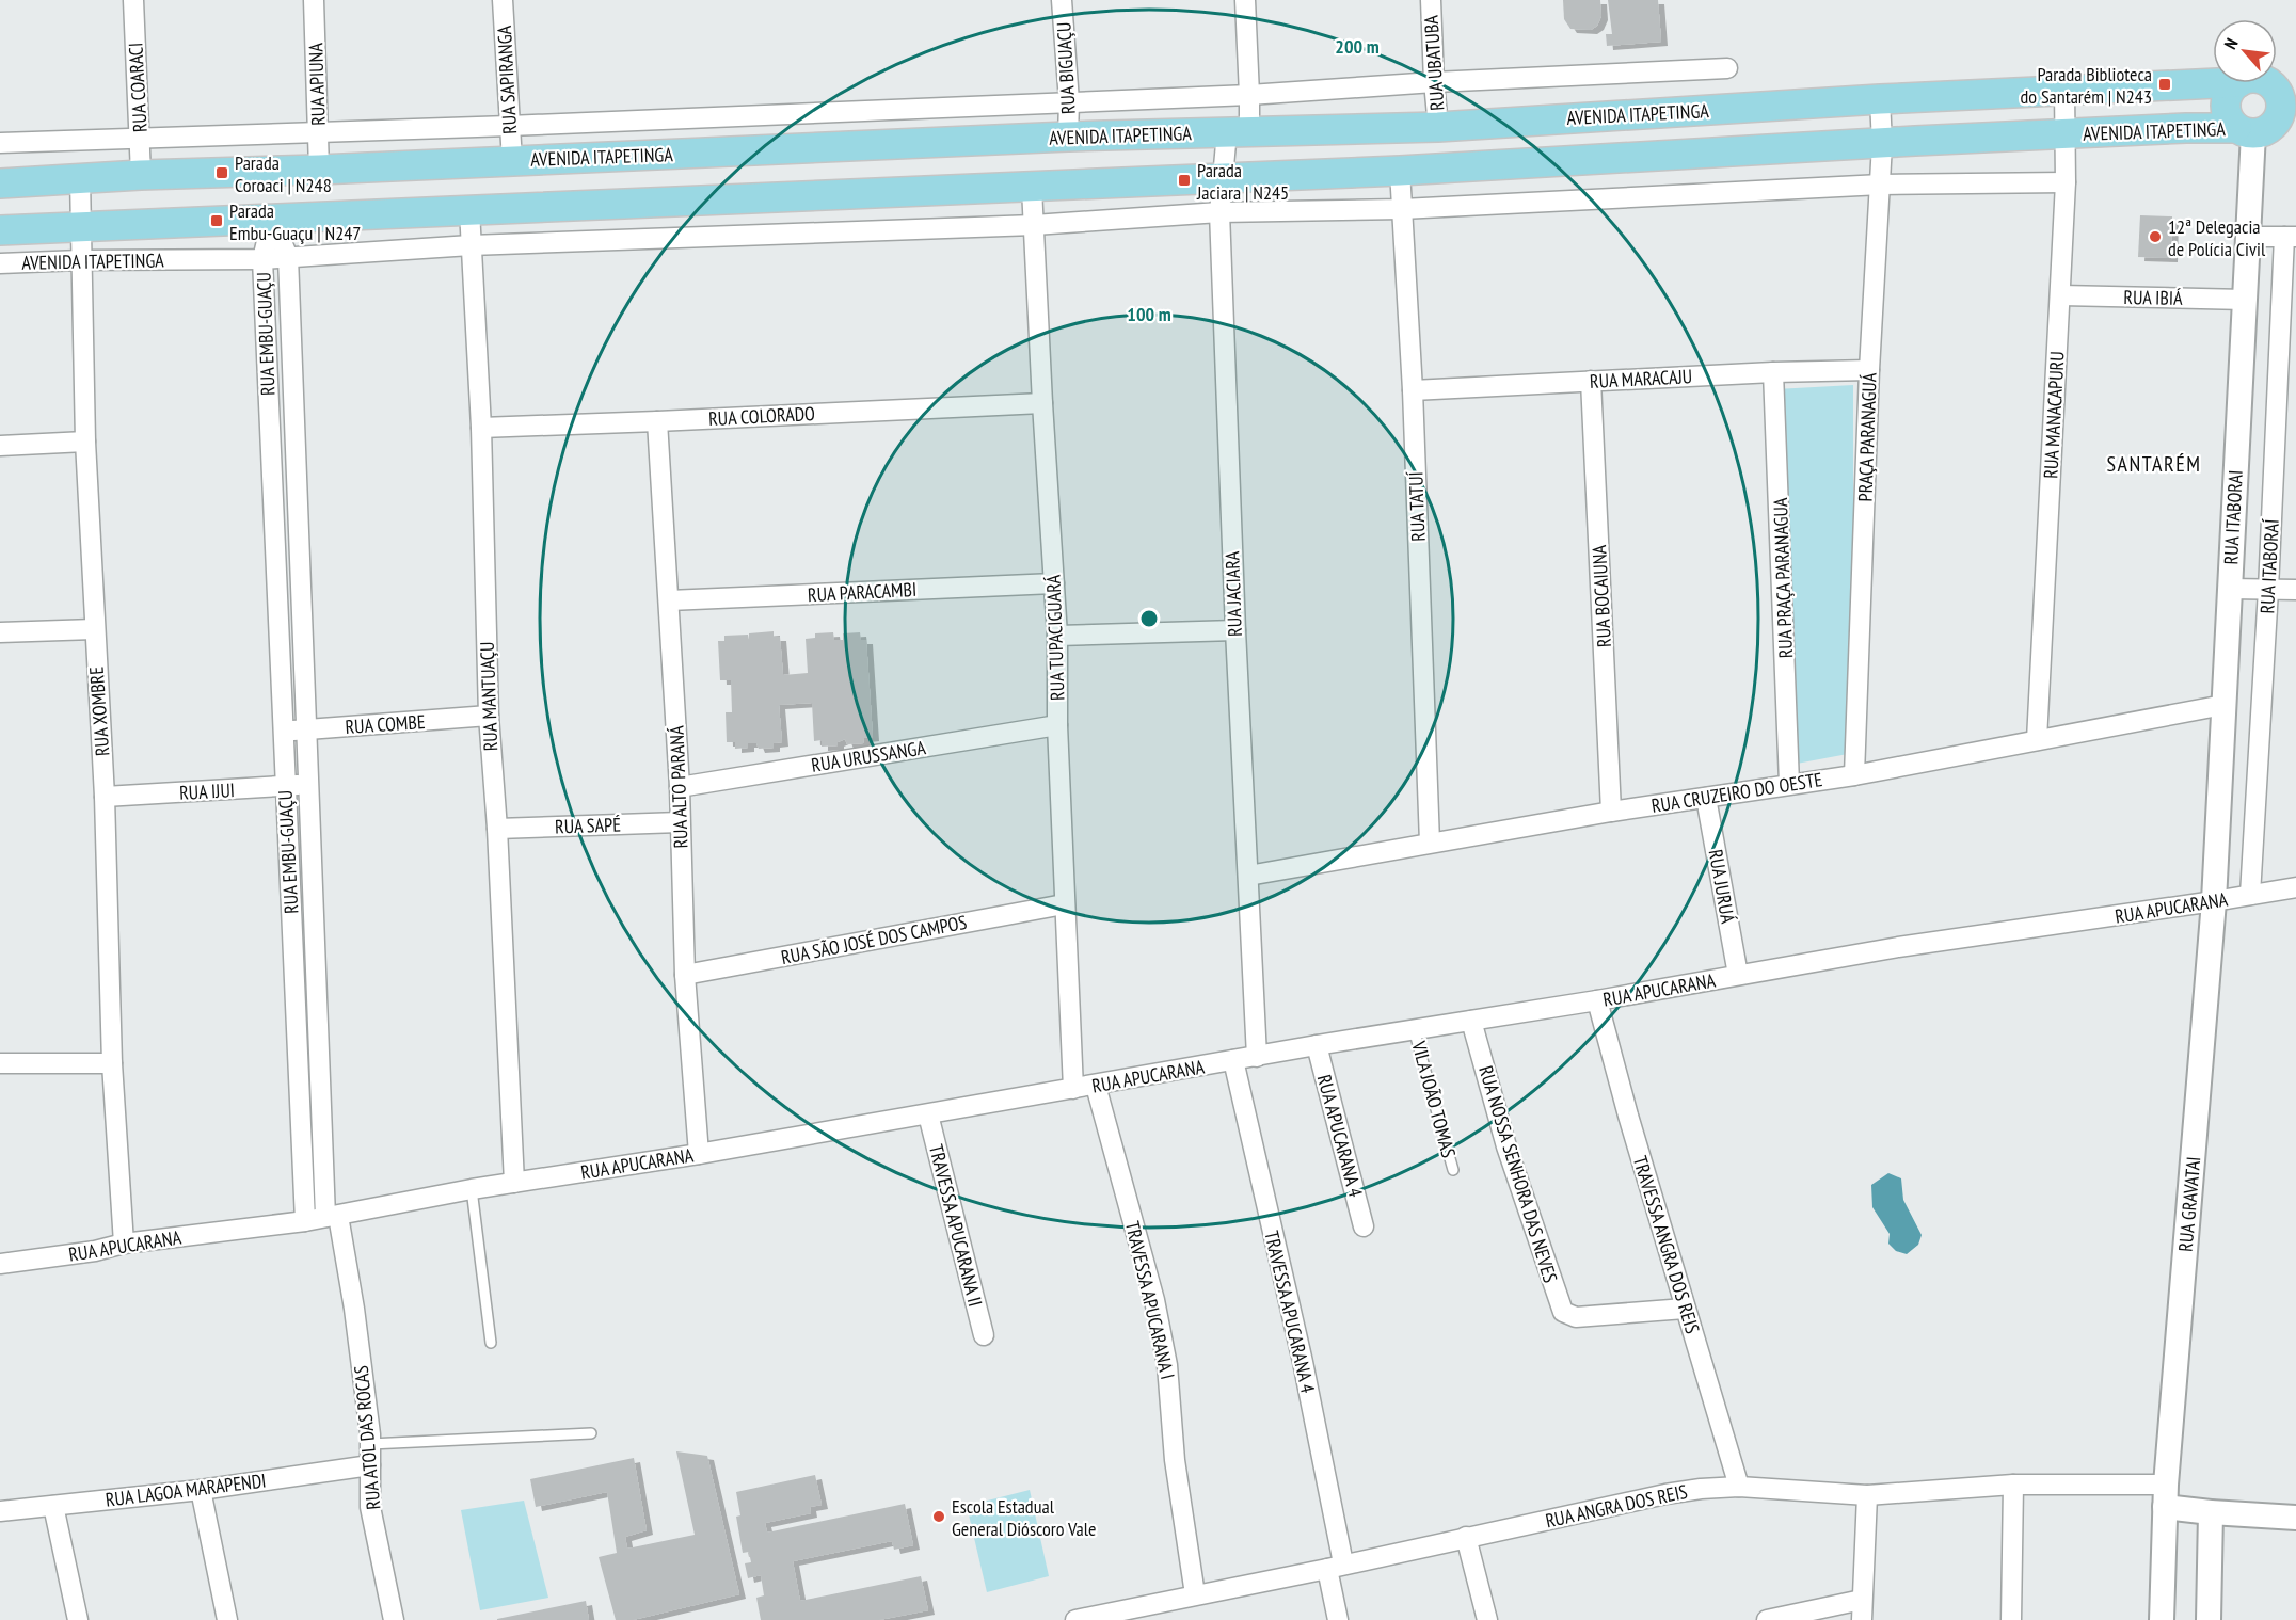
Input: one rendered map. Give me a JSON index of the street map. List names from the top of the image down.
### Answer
{
  "streets": {
    "main road": ["AVENIDA ITAPETINGA"],
    "street": [
      "RUA UBATUBA",
      "RUA BIGUAÇU",
      "RUA SAPIRANGA",
      "RUA APIUNA",
      "RUA COARACI",
      "RUA IBIÁ",
      "RUA EMBU-GUAÇU",
      "RUA MARACAJU",
      "RUA MANACAPURU",
      "RUA COLORADO",
      "PRAÇA PARANAGUÁ",
      "RUA TATUÍ",
      "RUA ITABORAI",
      "RUA ITABORAÍ",
      "RUA PRAÇA PARANAGUA",
      "RUA PARACAMBI",
      "RUA JACIARA",
      "RUA BOCAIUNA",
      "RUA TUPACIGUARÁ",
      "RUA MANTUAÇU",
      "RUA XOMBRE",
      "RUA COMBE",
      "RUA URUSSANGA",
      "RUA ALTO PARANÁ",
      "RUA IJUI",
      "RUA CRUZEIRO DO OESTE",
      "RUA SAPÉ",
      "RUA JURUÁ",
      "RUA APUCARANA",
      "RUA SÃO JOSÉ DOS CAMPOS",
      "RUA APUCARANA 4",
      "RUA NOSSA SENHORA DAS NEVES",
      "RUA GRAVATAI",
      "TRAVESSA APUCARANA II",
      "TRAVESSA ANGRA DOS REIS",
      "TRAVESSA APUCARANA I",
      "TRAVESSA APUCARANA 4",
      "RUA ATOL DAS ROCAS",
      "RUA LAGOA MARAPENDI",
      "RUA ANGRA DOS REIS"
    ],
    "lane": ["VILA JOÃO TOMAS"]
  },
  "crossings": [
    ["RUA UBATUBA", "AVENIDA ITAPETINGA"],
    ["RUA BIGUAÇU", "AVENIDA ITAPETINGA"],
    ["RUA SAPIRANGA", "AVENIDA ITAPETINGA"],
    ["RUA APIUNA", "AVENIDA ITAPETINGA"],
    ["RUA COARACI", "AVENIDA ITAPETINGA"],
    ["AVENIDA ITAPETINGA", "RUA EMBU-GUAÇU"],
    ["AVENIDA ITAPETINGA", "RUA MANACAPURU"],
    ["AVENIDA ITAPETINGA", "PRAÇA PARANAGUÁ"],
    ["AVENIDA ITAPETINGA", "RUA TATUÍ"],
    ["AVENIDA ITAPETINGA", "RUA ITABORAI"],
    ["AVENIDA ITAPETINGA", "RUA JACIARA"],
    ["AVENIDA ITAPETINGA", "RUA TUPACIGUARÁ"],
    ["AVENIDA ITAPETINGA", "RUA MANTUAÇU"],
    ["AVENIDA ITAPETINGA", "RUA XOMBRE"],
    ["RUA IBIÁ", "RUA MANACAPURU"],
    ["RUA IBIÁ", "RUA ITABORAI"],
    ["RUA EMBU-GUAÇU", "RUA COMBE"],
    ["RUA EMBU-GUAÇU", "RUA IJUI"],
    ["RUA EMBU-GUAÇU", "RUA APUCARANA"],
    ["RUA EMBU-GUAÇU", "RUA ATOL DAS ROCAS"],
    ["RUA MARACAJU", "PRAÇA PARANAGUÁ"],
    ["RUA MARACAJU", "RUA TATUÍ"],
    ["RUA MARACAJU", "RUA PRAÇA PARANAGUA"],
    ["RUA MARACAJU", "RUA BOCAIUNA"],
    ["RUA MANACAPURU", "RUA CRUZEIRO DO OESTE"],
    ["RUA COLORADO", "RUA TUPACIGUARÁ"],
    ["RUA COLORADO", "RUA MANTUAÇU"],
    ["RUA COLORADO", "RUA ALTO PARANÁ"],
    ["PRAÇA PARANAGUÁ", "RUA CRUZEIRO DO OESTE"],
    ["RUA TATUÍ", "RUA CRUZEIRO DO OESTE"],
    ["RUA ITABORAI", "RUA CRUZEIRO DO OESTE"],
    ["RUA ITABORAI", "RUA APUCARANA"],
    ["RUA ITABORAI", "RUA GRAVATAI"],
    ["RUA ITABORAÍ", "RUA APUCARANA"],
    ["RUA PRAÇA PARANAGUA", "RUA CRUZEIRO DO OESTE"],
    ["RUA PARACAMBI", "RUA TUPACIGUARÁ"],
    ["RUA PARACAMBI", "RUA ALTO PARANÁ"],
    ["RUA JACIARA", "RUA CRUZEIRO DO OESTE"],
    ["RUA JACIARA", "RUA APUCARANA"],
    ["RUA BOCAIUNA", "RUA CRUZEIRO DO OESTE"],
    ["RUA TUPACIGUARÁ", "RUA URUSSANGA"],
    ["RUA TUPACIGUARÁ", "RUA APUCARANA"],
    ["RUA TUPACIGUARÁ", "RUA SÃO JOSÉ DOS CAMPOS"],
    ["RUA MANTUAÇU", "RUA COMBE"],
    ["RUA MANTUAÇU", "RUA SAPÉ"],
    ["RUA MANTUAÇU", "RUA APUCARANA"],
    ["RUA XOMBRE", "RUA IJUI"],
    ["RUA XOMBRE", "RUA APUCARANA"],
    ["RUA URUSSANGA", "RUA ALTO PARANÁ"],
    ["RUA ALTO PARANÁ", "RUA SAPÉ"],
    ["RUA ALTO PARANÁ", "RUA APUCARANA"],
    ["RUA ALTO PARANÁ", "RUA SÃO JOSÉ DOS CAMPOS"],
    ["RUA CRUZEIRO DO OESTE", "RUA JURUÁ"],
    ["RUA JURUÁ", "RUA APUCARANA"],
    ["RUA APUCARANA", "VILA JOÃO TOMAS"],
    ["RUA APUCARANA", "RUA APUCARANA 4"],
    ["RUA APUCARANA", "RUA NOSSA SENHORA DAS NEVES"],
    ["RUA APUCARANA", "RUA GRAVATAI"],
    ["RUA APUCARANA", "TRAVESSA APUCARANA II"],
    ["RUA APUCARANA", "TRAVESSA ANGRA DOS REIS"],
    ["RUA APUCARANA", "TRAVESSA APUCARANA I"],
    ["RUA APUCARANA", "TRAVESSA APUCARANA 4"],
    ["RUA APUCARANA", "RUA ATOL DAS ROCAS"],
    ["RUA NOSSA SENHORA DAS NEVES", "TRAVESSA ANGRA DOS REIS"],
    ["RUA GRAVATAI", "RUA ANGRA DOS REIS"],
    ["TRAVESSA ANGRA DOS REIS", "RUA ANGRA DOS REIS"],
    ["TRAVESSA APUCARANA I", "RUA ANGRA DOS REIS"],
    ["TRAVESSA APUCARANA 4", "RUA ANGRA DOS REIS"],
    ["RUA ATOL DAS ROCAS", "RUA LAGOA MARAPENDI"]
  ],
  "districts": ["SANTARÉM"],
  "places": {
    "transit": [
      "Parada Biblioteca do Santarém | N243",
      "Parada Coroaci | N248",
      "Parada Jaciara | N245",
      "Parada Embu-Guaçu | N247"
    ],
    "other": ["12ª Delegacia de Polícia Civil", "Escola Estadual General Dióscoro Vale"]
  },
  "north": "top left",
  "rings": ["200 m", "100 m"]
}
